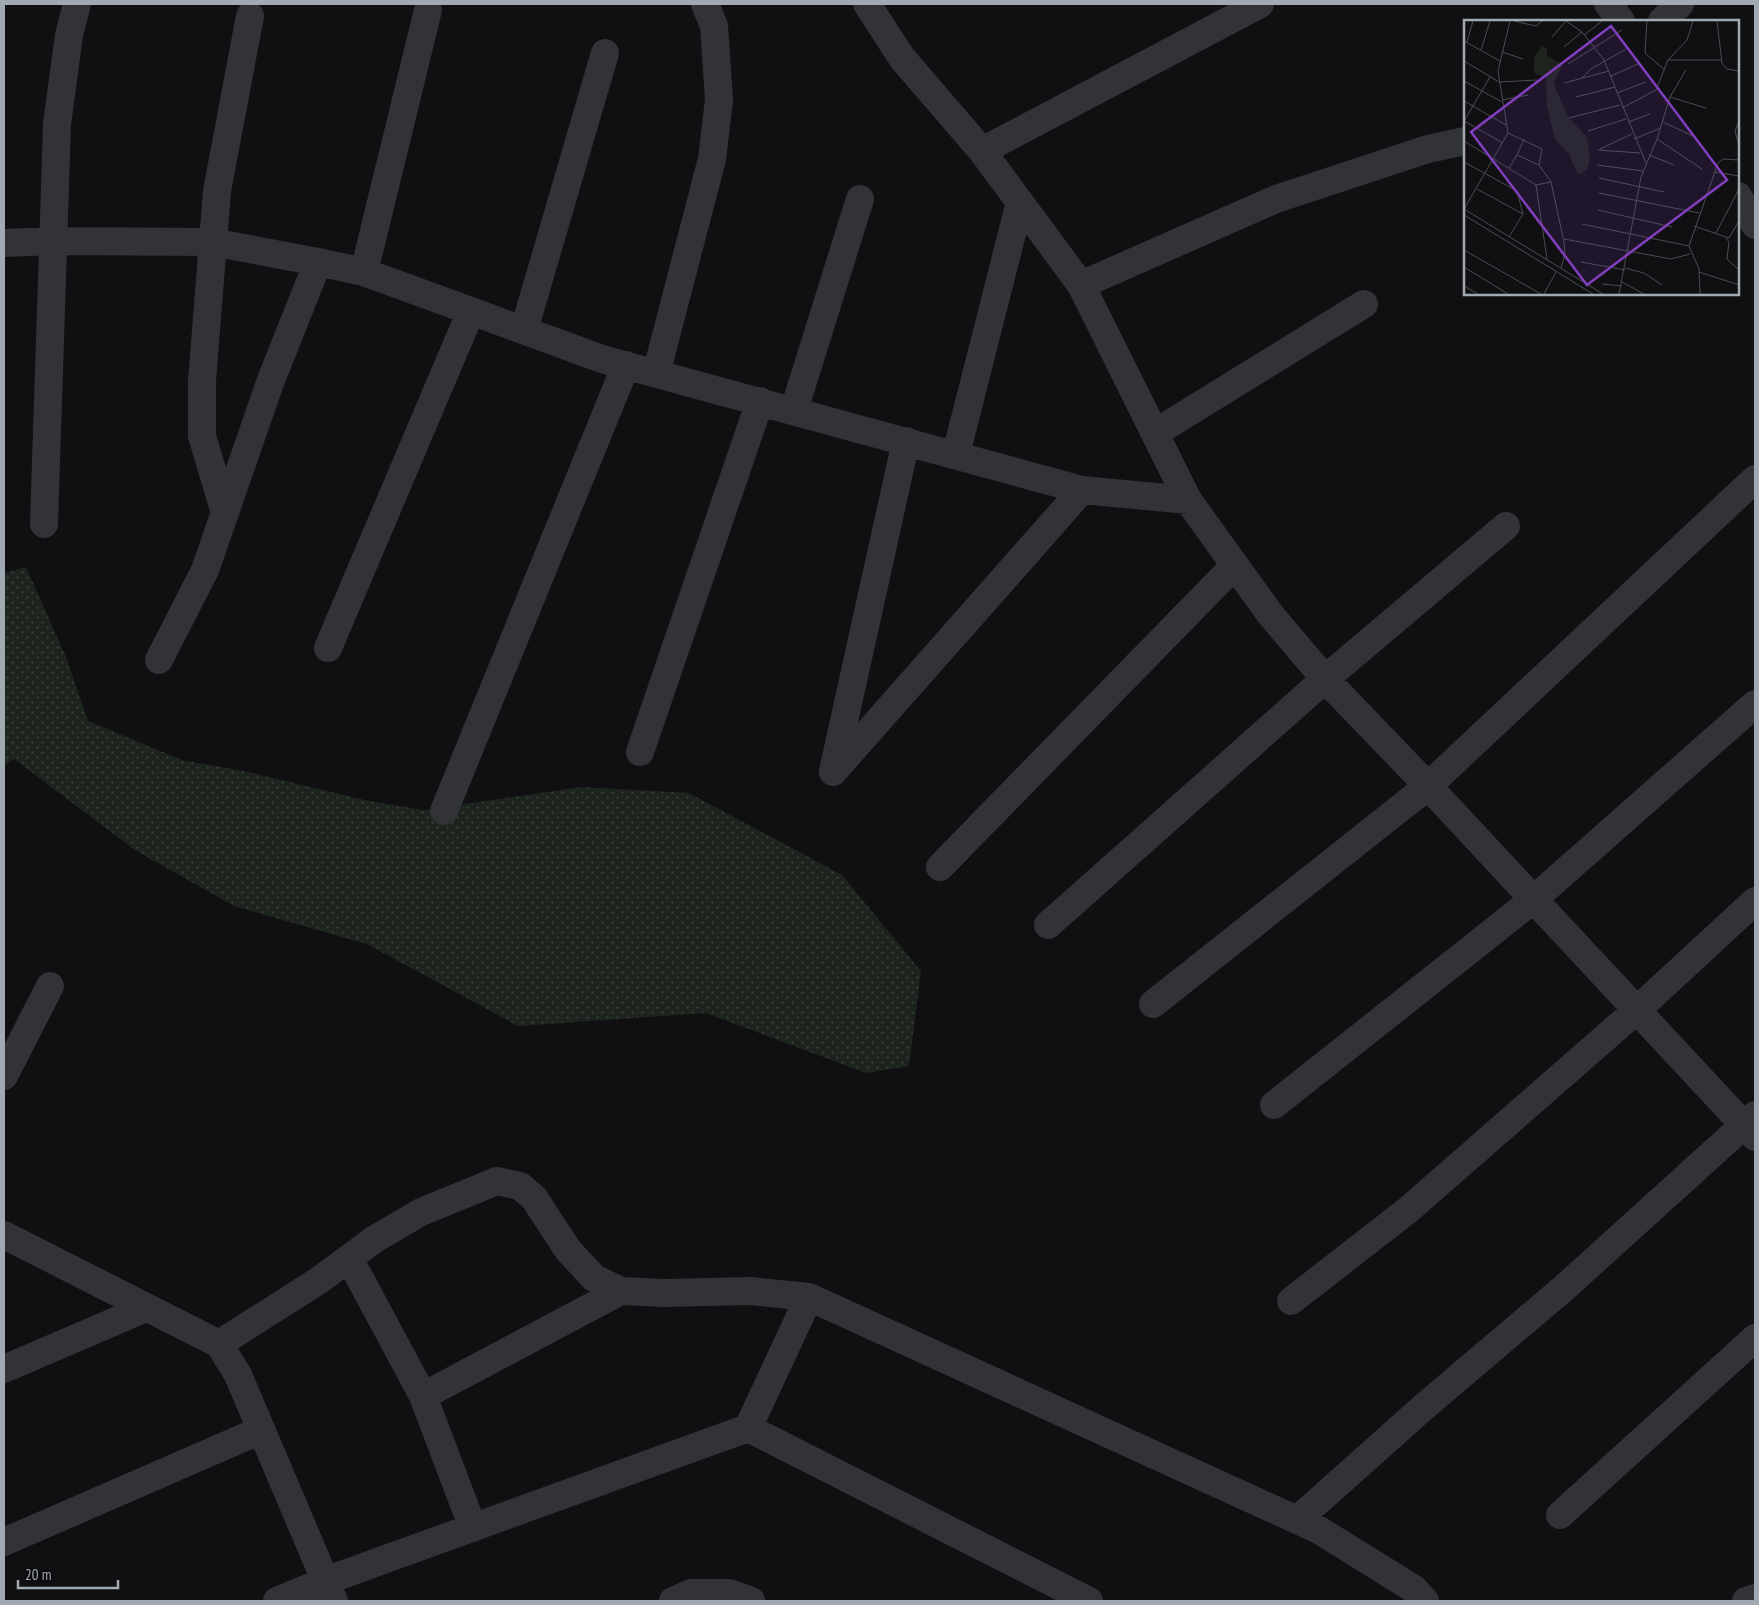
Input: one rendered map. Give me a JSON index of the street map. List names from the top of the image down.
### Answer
{
  "scale_bar": "20 m"
}
